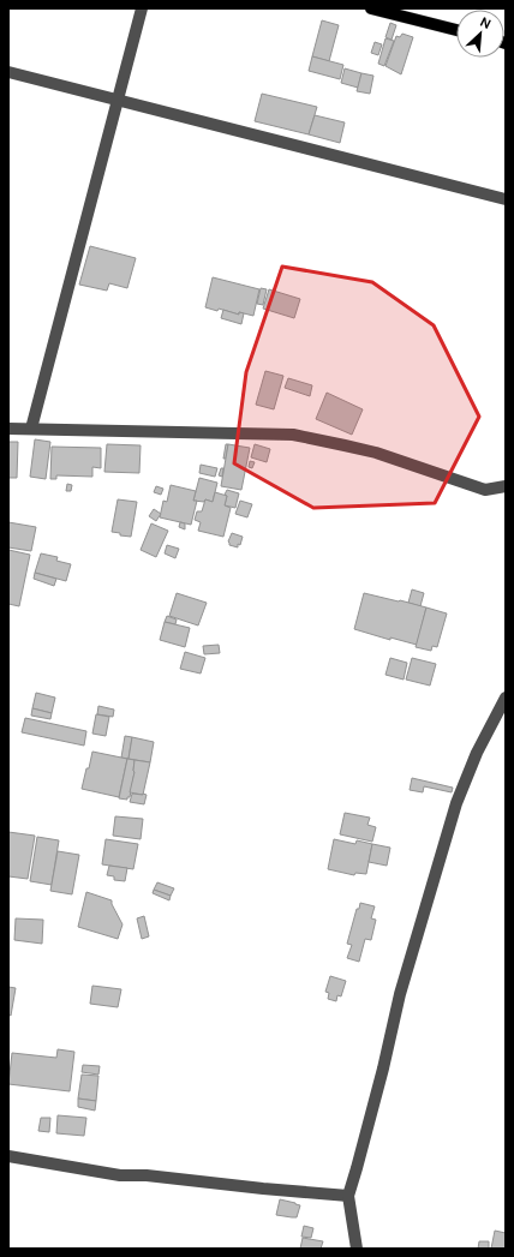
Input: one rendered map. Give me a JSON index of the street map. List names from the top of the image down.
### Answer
{
  "north": "top right"
}
